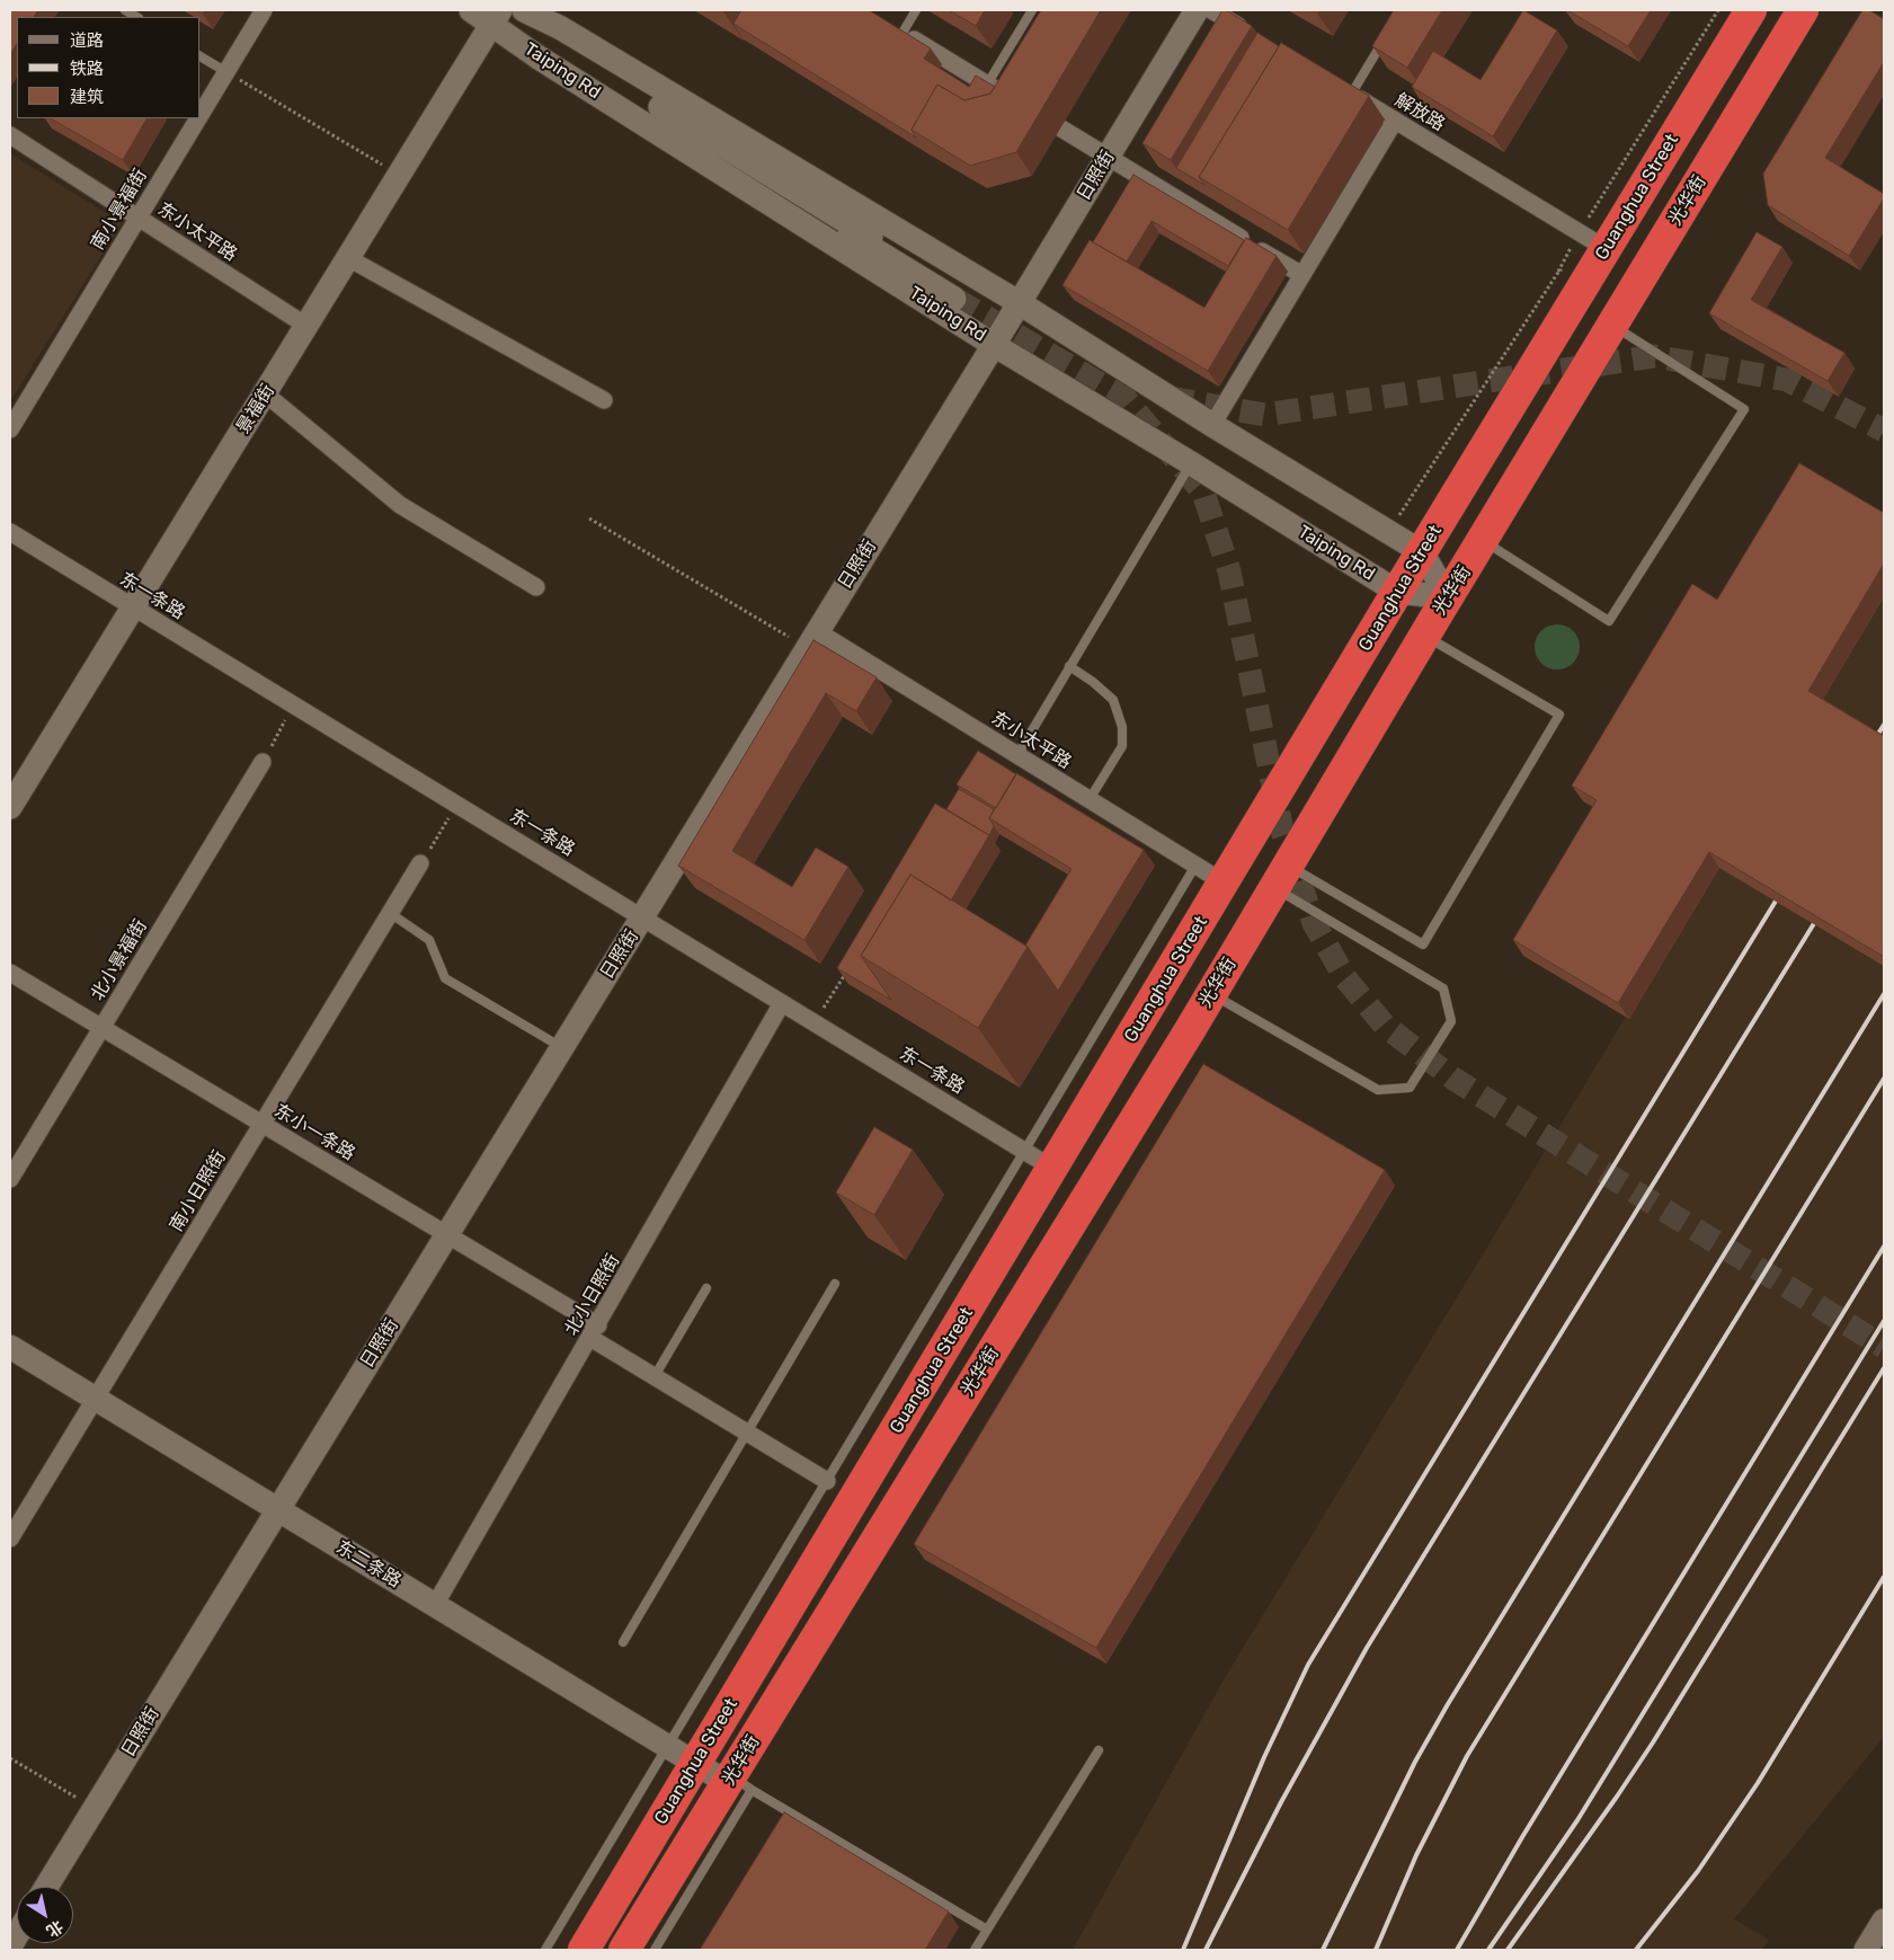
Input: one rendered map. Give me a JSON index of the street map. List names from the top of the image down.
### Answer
{
  "streets": {
    "highway": ["Guanghua Street", "光华街"],
    "street": [
      "Taiping Rd",
      "解放路",
      "日照街",
      "南小景福街",
      "东小太平路",
      "景福街",
      "东一条路",
      "北小景福街",
      "东小一条路",
      "南小日照街",
      "北小日照街",
      "东二条路"
    ]
  },
  "crossings": [
    ["Taiping Rd", "日照街"],
    ["Taiping Rd", "Guanghua Street"],
    ["Taiping Rd", "光华街"],
    ["Taiping Rd", "景福街"],
    ["解放路", "Guanghua Street"],
    ["日照街", "东小太平路"],
    ["日照街", "东一条路"],
    ["日照街", "东小一条路"],
    ["日照街", "东二条路"],
    ["Guanghua Street", "东小太平路"],
    ["Guanghua Street", "东一条路"],
    ["Guanghua Street", "东二条路"],
    ["光华街", "东二条路"],
    ["南小景福街", "东小太平路"],
    ["东小太平路", "景福街"],
    ["景福街", "东一条路"],
    ["东一条路", "北小日照街"],
    ["北小景福街", "东小一条路"],
    ["东小一条路", "南小日照街"],
    ["东小一条路", "北小日照街"],
    ["南小日照街", "东二条路"],
    ["北小日照街", "东二条路"]
  ],
  "legend": ["道路", "铁路", "建筑"],
  "north": "bottom right"
}
